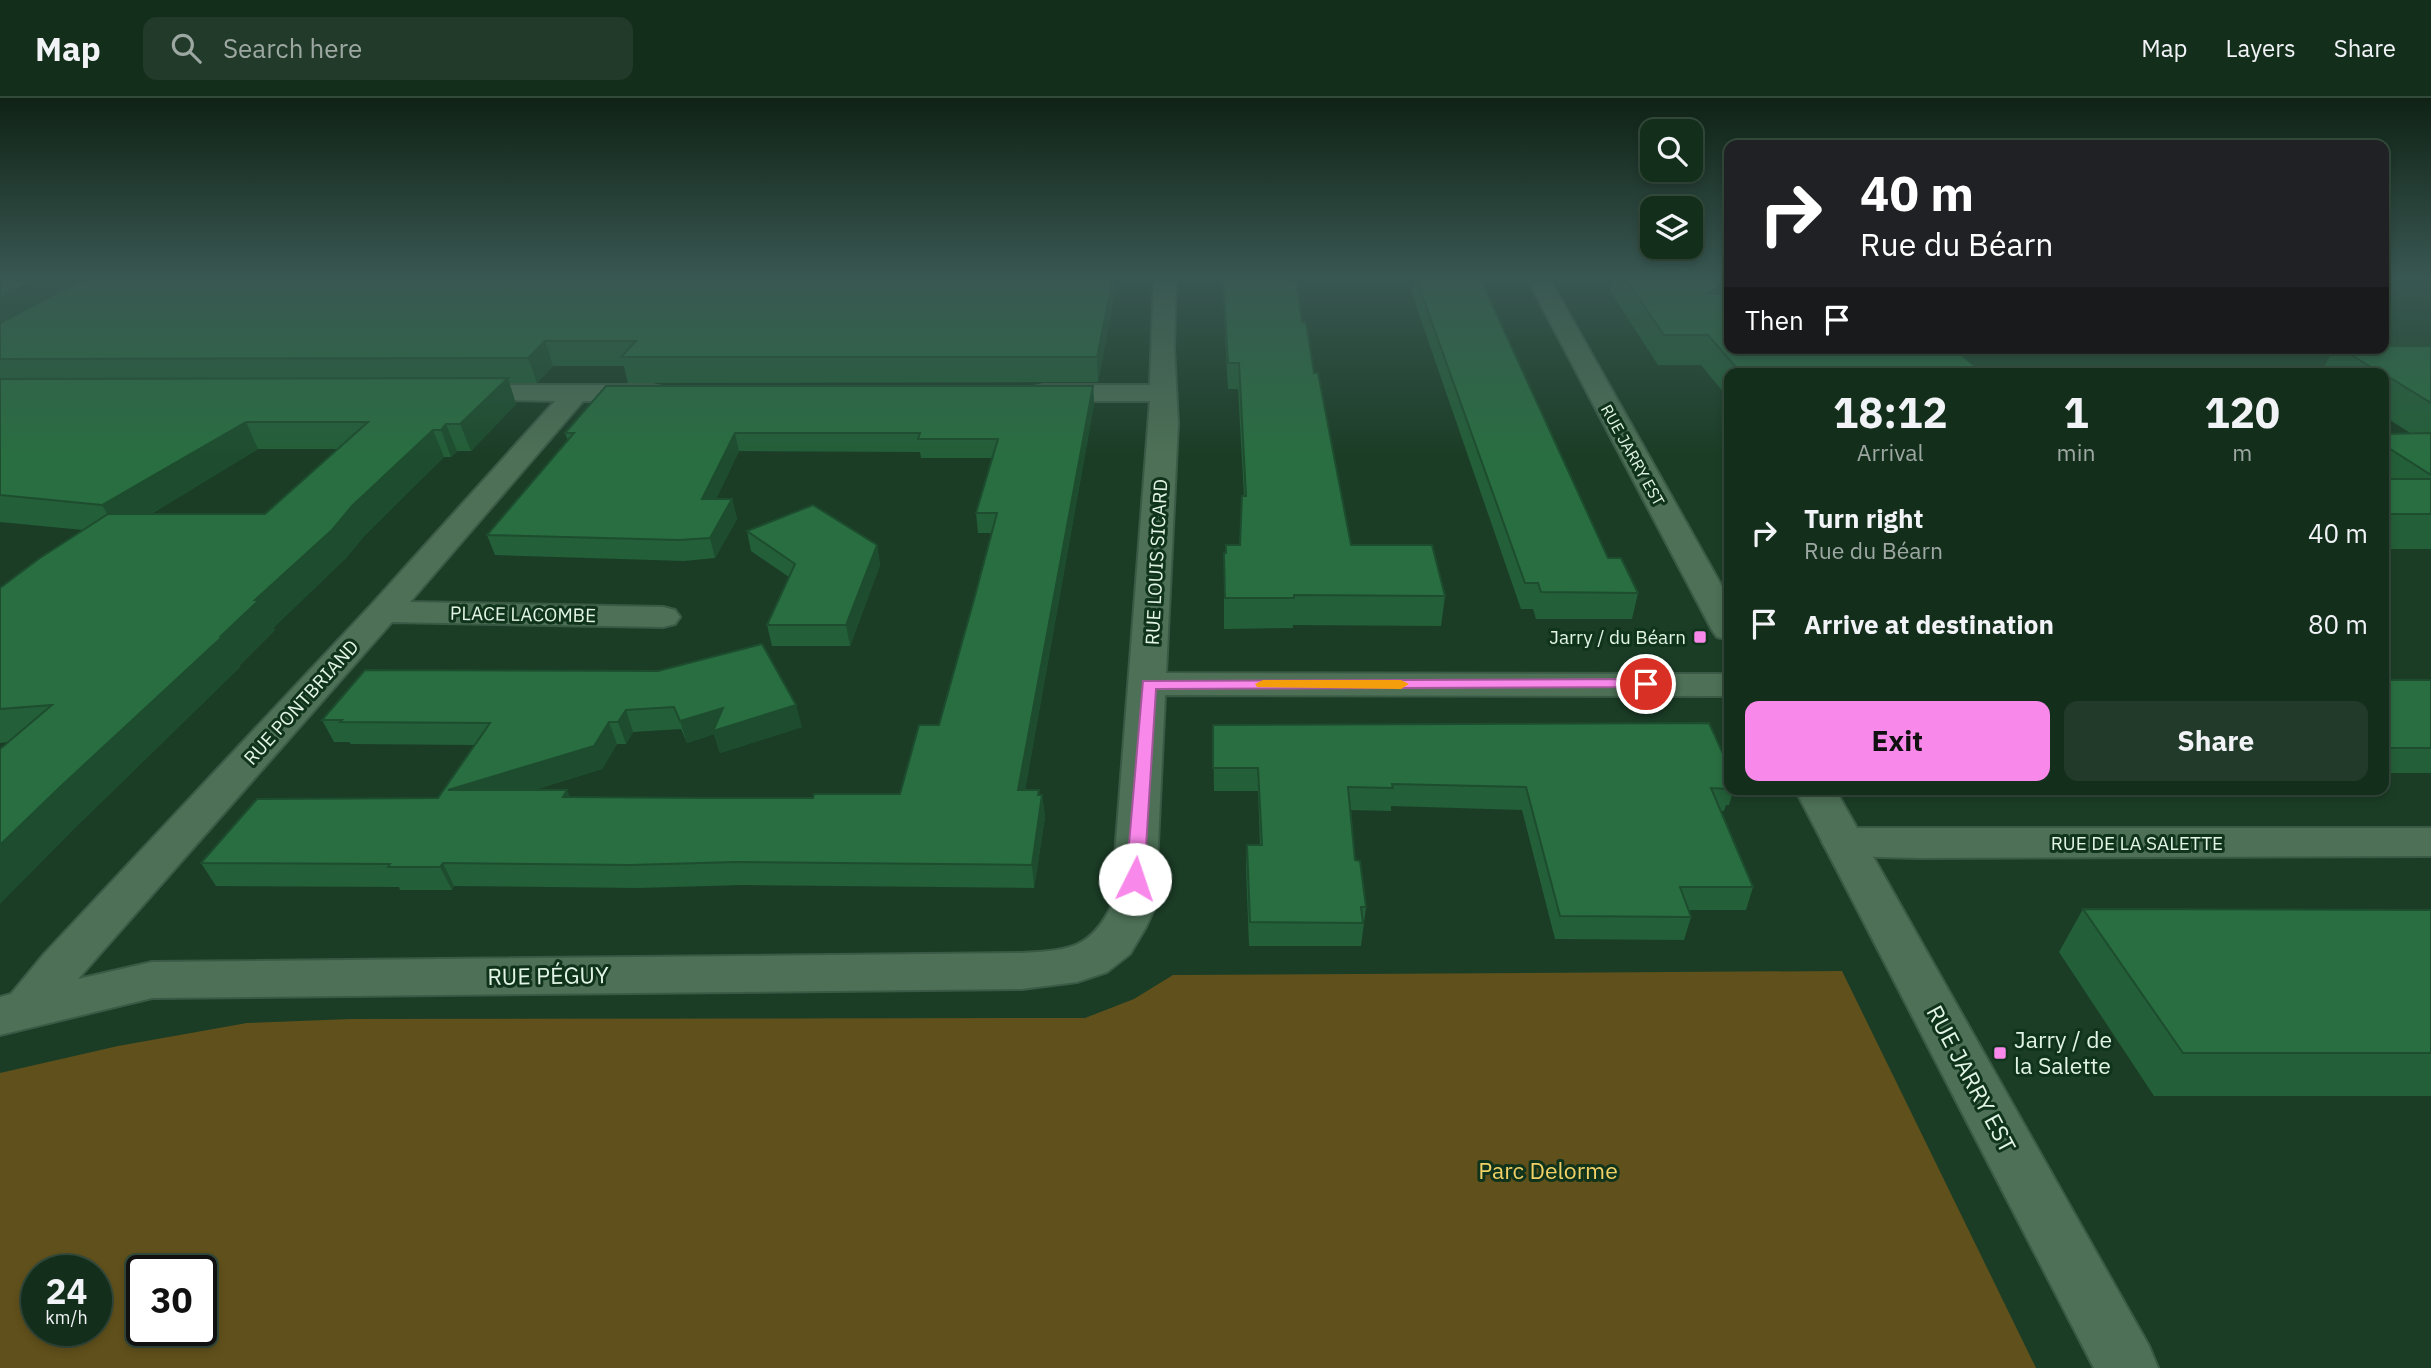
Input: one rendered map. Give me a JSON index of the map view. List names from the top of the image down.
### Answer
{
  "streets": {
    "street": [
      "RUE JARRY EST",
      "RUE LOUIS SICARD",
      "PLACE LACOMBE",
      "RUE PONTBRIAND",
      "RUE DE LA SALETTE",
      "RUE PÉGUY"
    ]
  },
  "crossings": [
    ["RUE JARRY EST", "RUE DE LA SALETTE"],
    ["RUE LOUIS SICARD", "RUE PÉGUY"],
    ["PLACE LACOMBE", "RUE PONTBRIAND"],
    ["RUE PONTBRIAND", "RUE PÉGUY"]
  ],
  "parks": ["Parc Delorme"],
  "places": {
    "transit": ["Jarry / du Béarn", "Jarry / de la Salette"]
  },
  "page": {
    "header": "Map",
    "search": "Search here",
    "nav": ["Map", "Layers", "Share"],
    "turn": ["40 m", "Rue du Béarn"],
    "then": "Then",
    "eta": [
      "18:12",
      "Arrival",
      "1",
      "min",
      "120",
      "m"
    ],
    "list": [
      {
        "name": "Turn right",
        "note": "Rue du Béarn",
        "value": "40 m"
      },
      {
        "name": "Arrive at destination",
        "value": "80 m"
      }
    ],
    "buttons": ["Exit", "Share"],
    "speed": "24 km/h",
    "limit": "30"
  }
}
